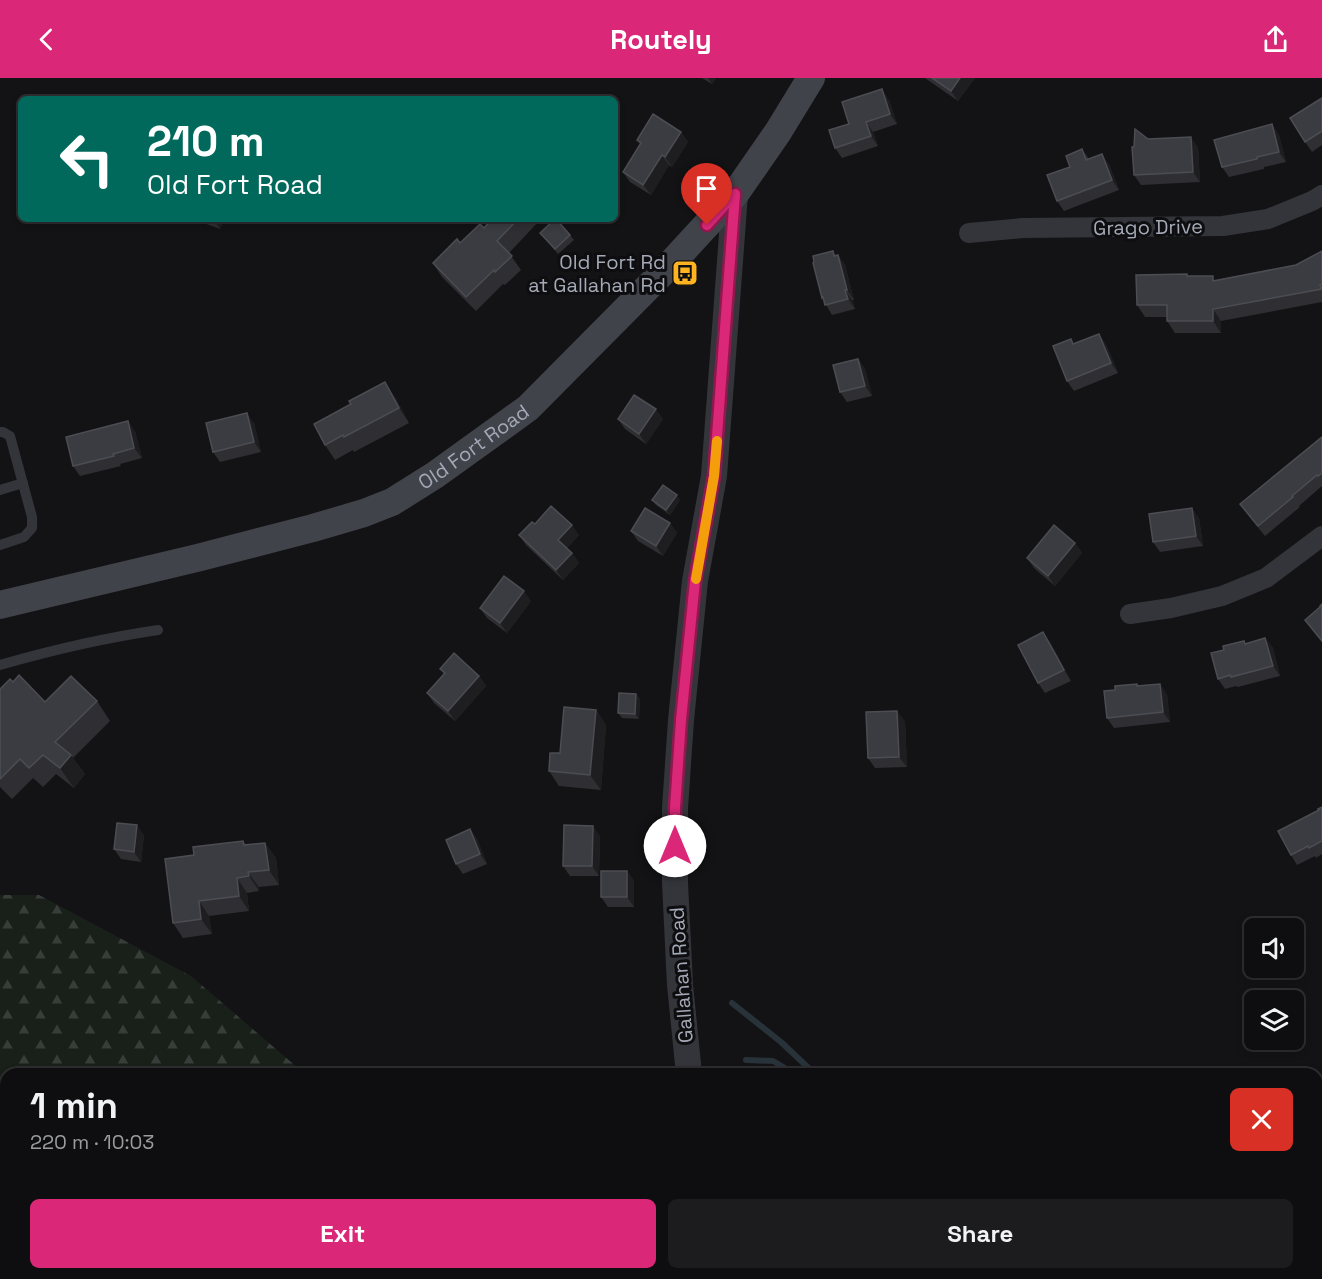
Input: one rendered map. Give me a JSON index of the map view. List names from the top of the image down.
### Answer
{
  "streets": {
    "main road": ["Old Fort Road"],
    "street": ["Grago Drive", "Gallahan Road"]
  },
  "crossings": [
    ["Old Fort Road", "Gallahan Road"]
  ],
  "places": {
    "bus stop": ["Old Fort Rd at Gallahan Rd"]
  },
  "page": {
    "header": "Routely",
    "turn": ["210 m", "Old Fort Road"],
    "heading": ["1 min", "220 m · 10:03"],
    "buttons": ["Exit", "Share"]
  }
}
